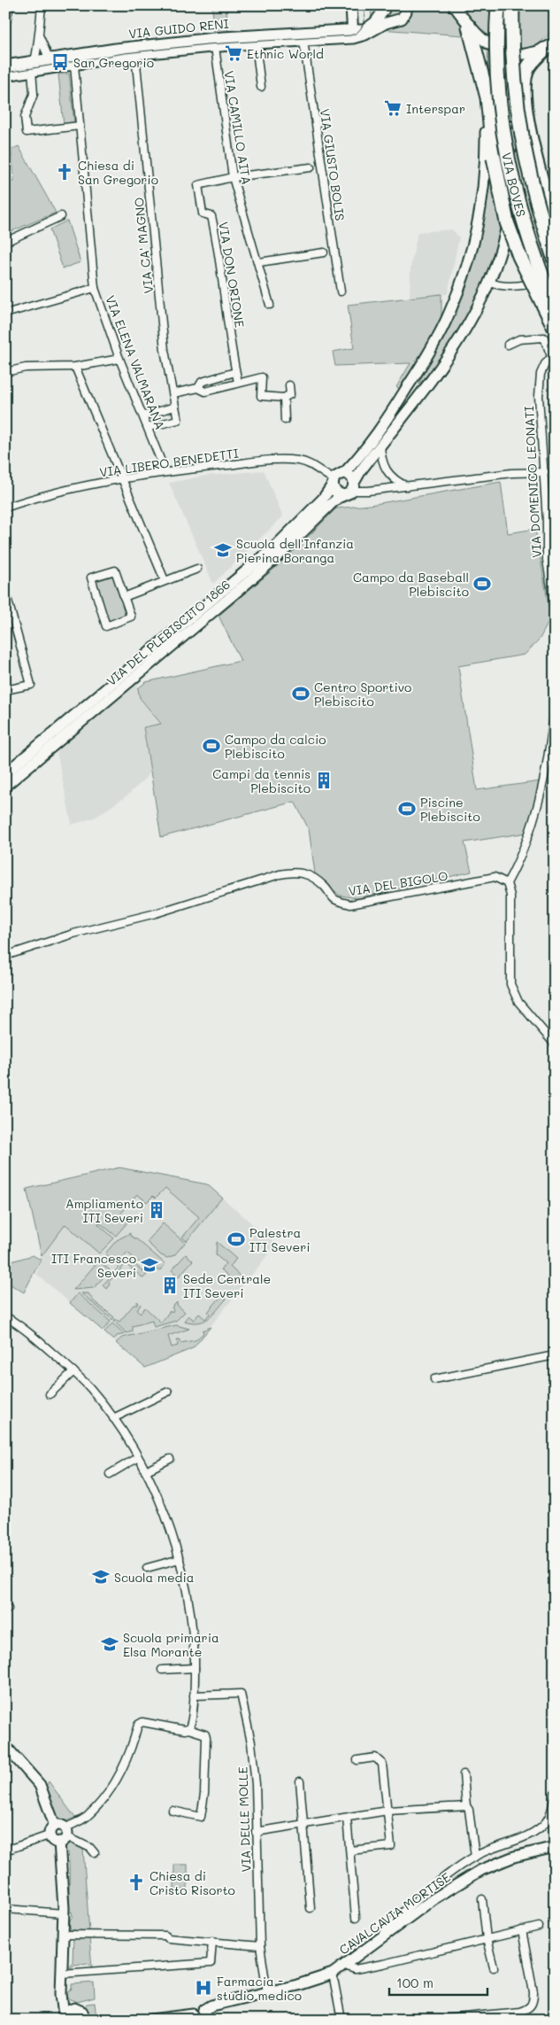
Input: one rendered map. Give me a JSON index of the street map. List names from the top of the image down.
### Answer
{
  "streets": {
    "highway": ["VIA BOVES"],
    "main road": ["VIA GUIDO RENI", "VIA DEL PLEBISCITO 1866", "CAVALCAVIA MORTISE"],
    "street": [
      "VIA CAMILLO AITA",
      "VIA GIUSTO BOLIS",
      "VIA CA' MAGNO",
      "VIA DON ORIONE",
      "VIA ELENA VALMARANA",
      "VIA LIBERO BENEDETTI",
      "VIA DOMENICO LEONATI",
      "VIA DEL BIGOLO",
      "VIA DELLE MOLLE"
    ]
  },
  "crossings": [
    ["VIA GUIDO RENI", "VIA CAMILLO AITA"],
    ["VIA GUIDO RENI", "VIA GIUSTO BOLIS"],
    ["VIA GUIDO RENI", "VIA CA' MAGNO"],
    ["VIA GUIDO RENI", "VIA ELENA VALMARANA"],
    ["VIA CAMILLO AITA", "VIA DON ORIONE"],
    ["VIA CA' MAGNO", "VIA ELENA VALMARANA"],
    ["VIA ELENA VALMARANA", "VIA LIBERO BENEDETTI"],
    ["VIA LIBERO BENEDETTI", "VIA DEL PLEBISCITO 1866"],
    ["VIA DELLE MOLLE", "CAVALCAVIA MORTISE"]
  ],
  "places": {
    "supermarket": ["Ethnic World", "Interspar"],
    "bus stop": ["San Gregorio"],
    "church": ["Chiesa di San Gregorio", "Chiesa di Cristo Risorto"],
    "school or university": [
      "Scuola dell'Infanzia Pierina Boranga",
      "ITI Francesco Severi",
      "Scuola media",
      "Scuola primaria Elsa Morante"
    ],
    "sports": [
      "Campo da Baseball Plebiscito",
      "Centro Sportivo Plebiscito",
      "Campo da calcio Plebiscito",
      "Piscine Plebiscito",
      "Palestra ITI Severi"
    ],
    "building": ["Campi da tennis Plebiscito", "Ampliamento ITI Severi", "Sede Centrale ITI Severi"],
    "hospital": ["Farmacia - studio medico"]
  },
  "scale_bar": "100 m"
}
